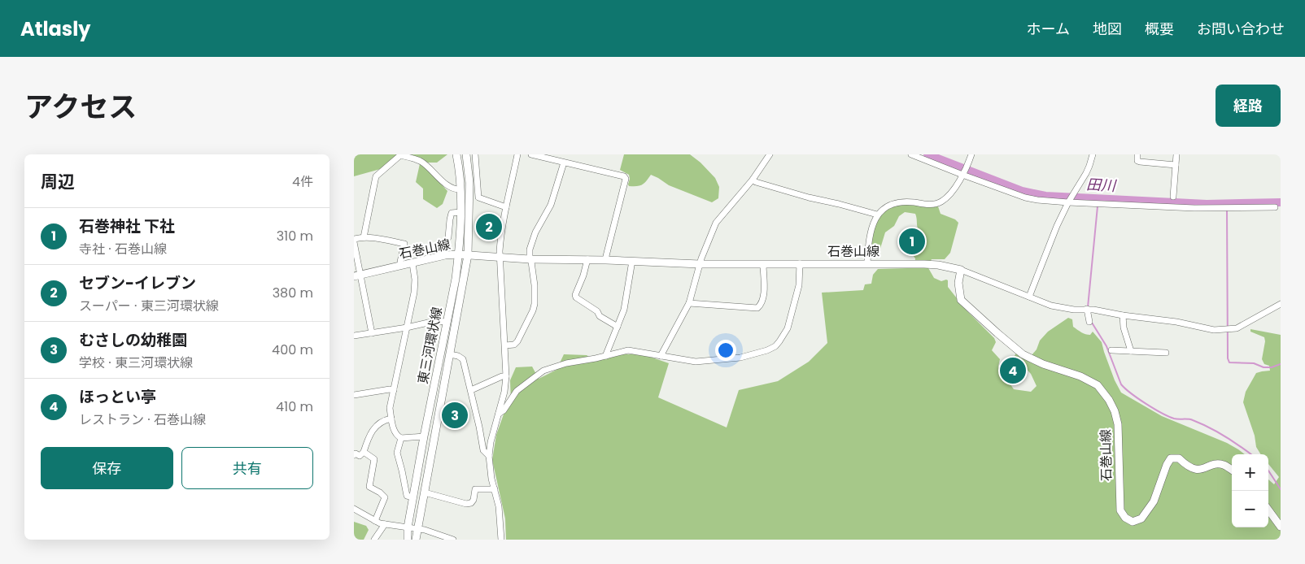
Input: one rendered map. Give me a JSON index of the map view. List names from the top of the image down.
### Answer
{
  "streets": {
    "main road": ["石巻山線", "東三河環状線"]
  },
  "crossings": [
    ["石巻山線", "東三河環状線"]
  ],
  "water": ["田川"],
  "page": {
    "header": "Atlasly",
    "nav": [
      "ホーム",
      "地図",
      "概要",
      "お問い合わせ"
    ],
    "title": "アクセス",
    "buttons": [
      "経路",
      ["保存", "共有"]
    ],
    "heading": ["周辺", "4件"],
    "list": [
      {
        "mark": "1",
        "name": "石巻神社 下社",
        "note": "寺社 · 石巻山線",
        "value": "310 m"
      },
      {
        "mark": "2",
        "name": "セブン-イレブン",
        "note": "スーパー · 東三河環状線",
        "value": "380 m"
      },
      {
        "mark": "3",
        "name": "むさしの幼稚園",
        "note": "学校 · 東三河環状線",
        "value": "400 m"
      },
      {
        "mark": "4",
        "name": "ほっとい亭",
        "note": "レストラン · 石巻山線",
        "value": "410 m"
      }
    ],
    "pins": [
      "2",
      "1",
      "4",
      "3"
    ],
    "map_buttons": ["+", "−"]
  }
}
